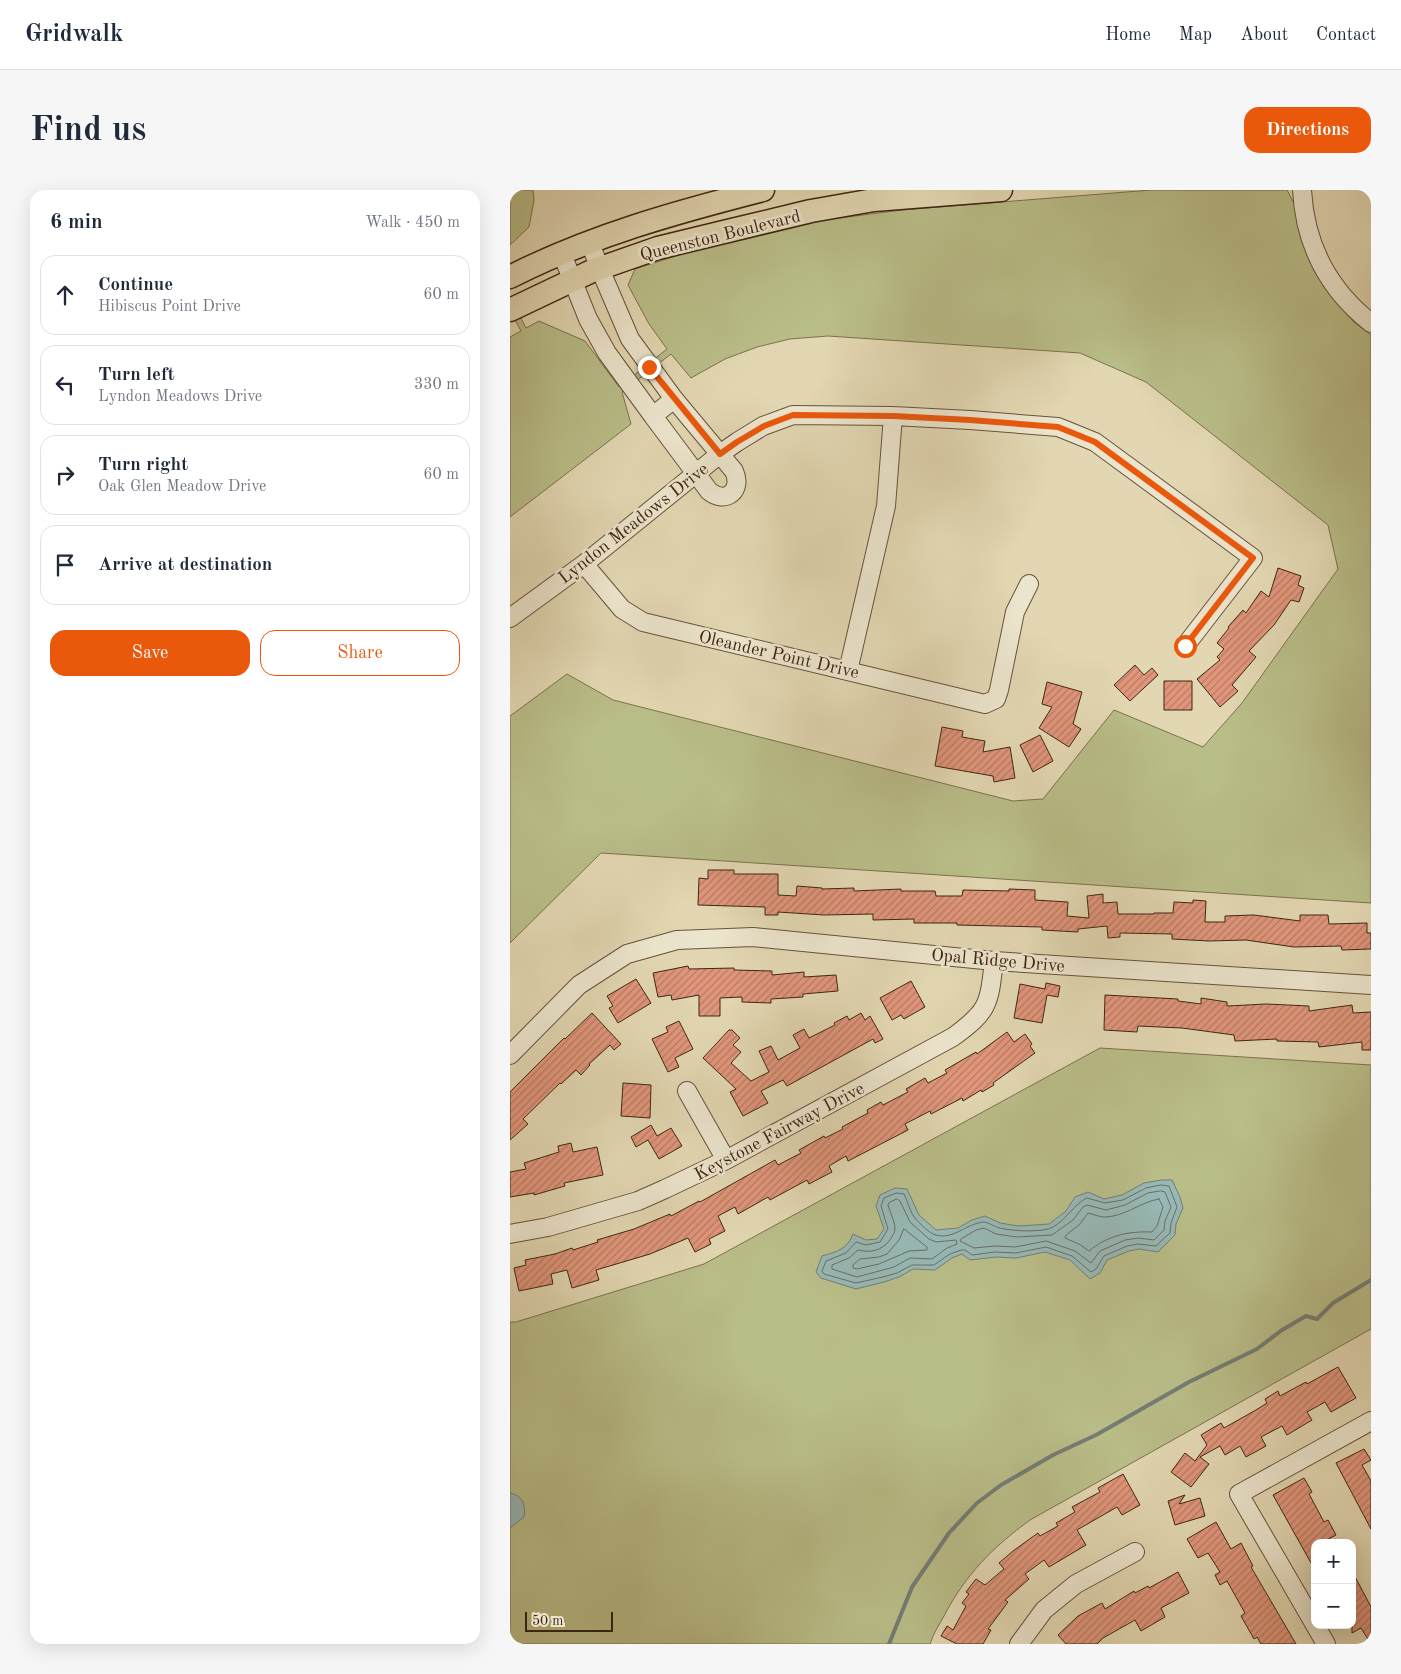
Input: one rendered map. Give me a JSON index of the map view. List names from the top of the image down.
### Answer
{
  "streets": {
    "main road": ["Queenston Boulevard"],
    "street": [
      "Lyndon Meadows Drive",
      "Oleander Point Drive",
      "Opal Ridge Drive",
      "Keystone Fairway Drive"
    ]
  },
  "crossings": [
    ["Lyndon Meadows Drive", "Oleander Point Drive"],
    ["Opal Ridge Drive", "Keystone Fairway Drive"]
  ],
  "scale_bar": "50 m",
  "page": {
    "header": "Gridwalk",
    "nav": [
      "Home",
      "Map",
      "About",
      "Contact"
    ],
    "buttons": [
      "Directions",
      ["Save", "Share"]
    ],
    "title": "Find us",
    "heading": ["6 min", "Walk · 450 m"],
    "list": [
      ["Continue", "Hibiscus Point Drive", "60 m"],
      ["Turn left", "Lyndon Meadows Drive", "330 m"],
      ["Turn right", "Oak Glen Meadow Drive", "60 m"],
      "Arrive at destination"
    ],
    "map_buttons": ["+", "−"],
    "scale": "50 m"
  }
}
